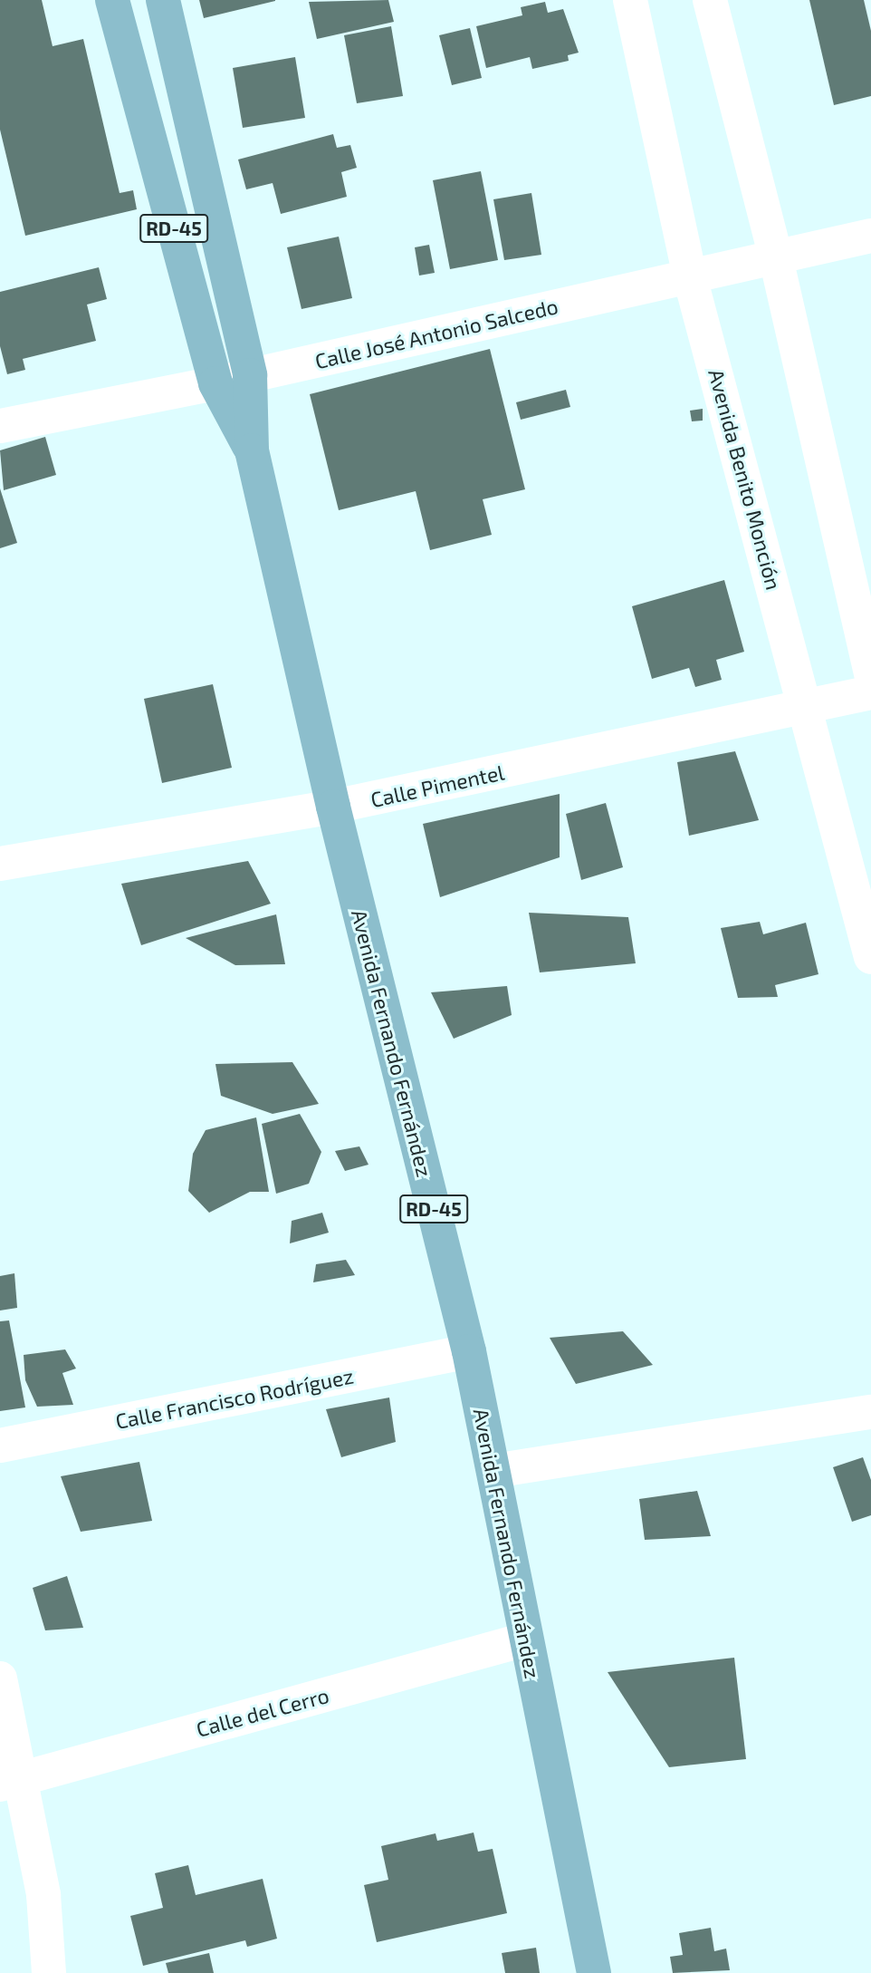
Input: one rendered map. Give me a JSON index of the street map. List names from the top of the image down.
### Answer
{
  "streets": {
    "main road": ["RD-45", "Avenida Fernando Fernández"],
    "street": [
      "Calle José Antonio Salcedo",
      "Avenida Benito Monción",
      "Calle Pimentel",
      "Calle Francisco Rodríguez",
      "Calle del Cerro"
    ]
  },
  "crossings": [
    ["Calle José Antonio Salcedo", "Avenida Benito Monción"],
    ["Calle José Antonio Salcedo", "Avenida Fernando Fernández"],
    ["Avenida Benito Monción", "Calle Pimentel"],
    ["Calle Pimentel", "Avenida Fernando Fernández"],
    ["Avenida Fernando Fernández", "Calle Francisco Rodríguez"],
    ["Avenida Fernando Fernández", "Calle del Cerro"]
  ]
}
